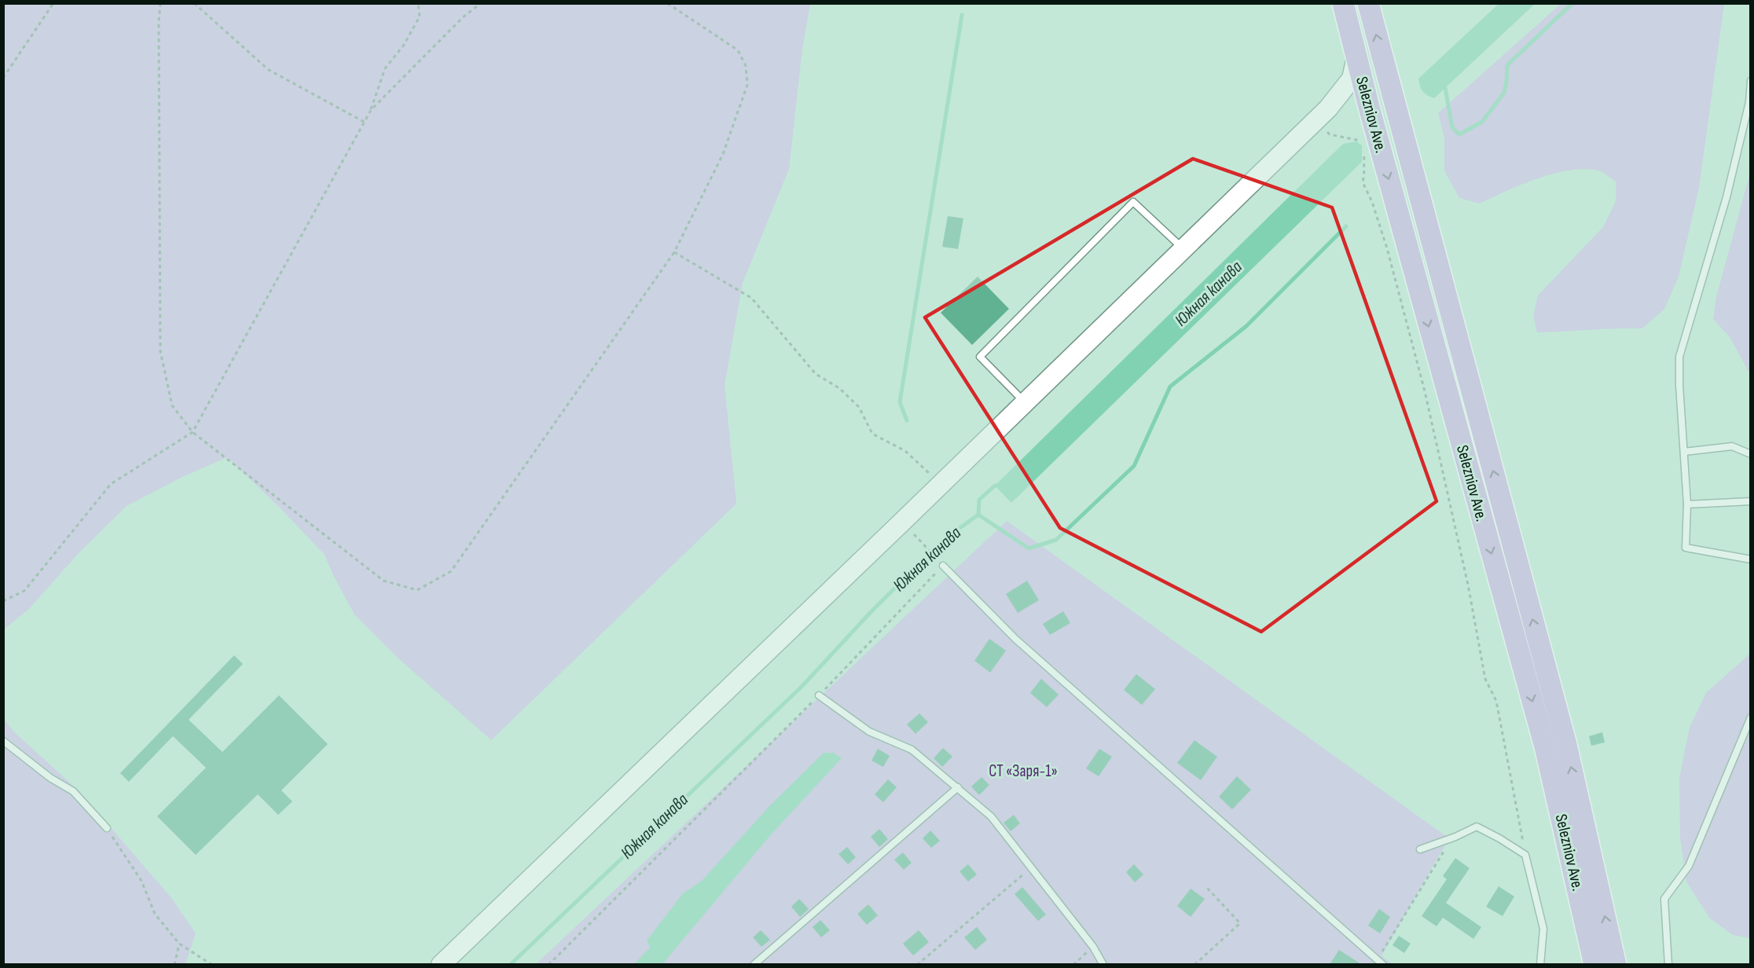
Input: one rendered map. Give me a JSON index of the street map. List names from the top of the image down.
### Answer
{
  "streets": {
    "main road": ["Selezniov Ave."]
  },
  "water": ["Южная канава"],
  "parks": ["СТ «Заря-1»"]
}
